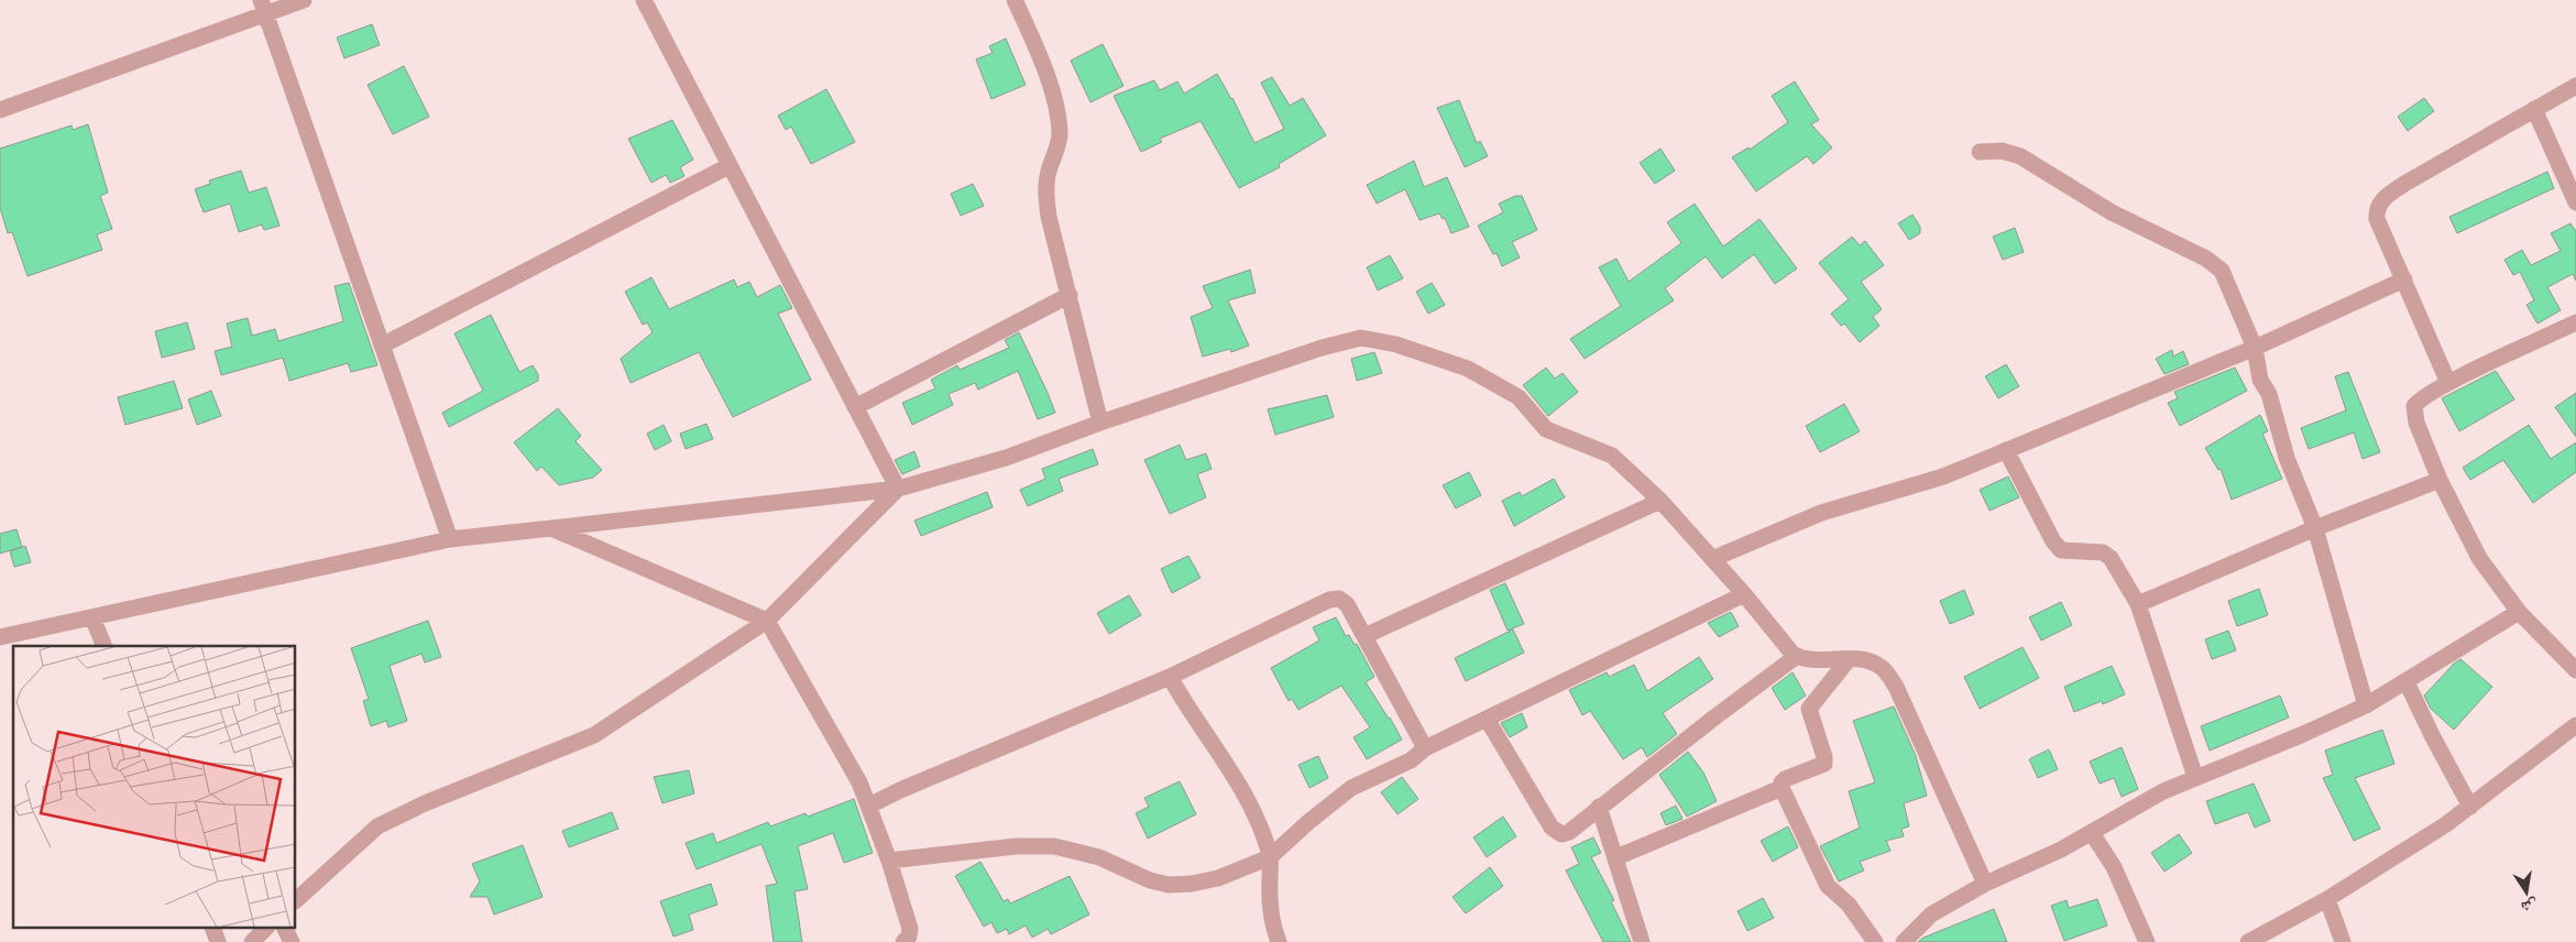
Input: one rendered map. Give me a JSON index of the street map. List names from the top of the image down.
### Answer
{
  "north": "bottom"
}
